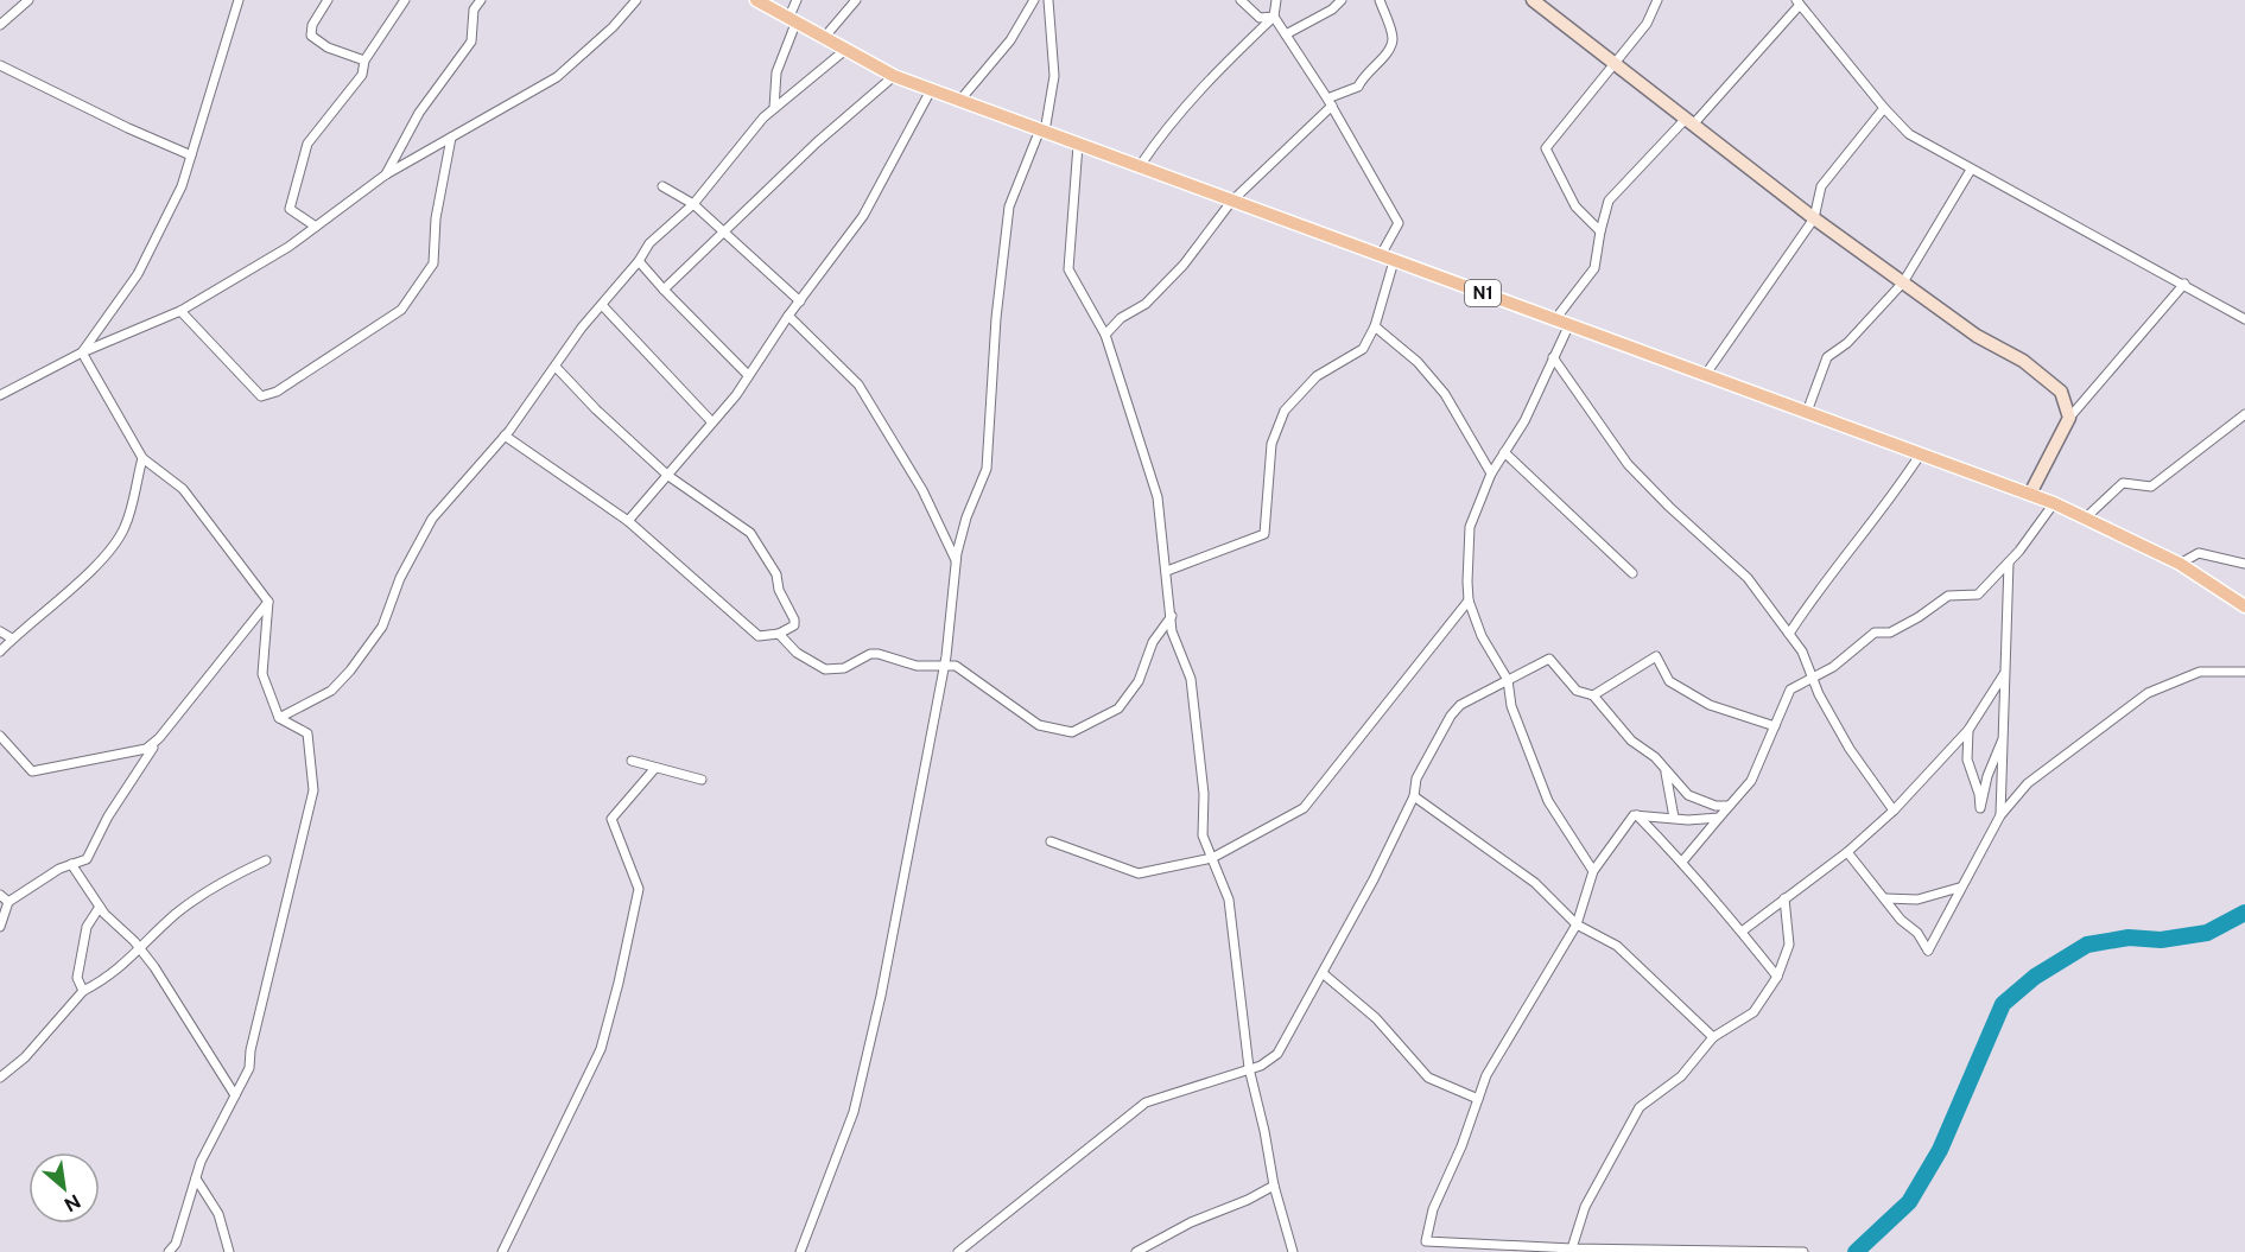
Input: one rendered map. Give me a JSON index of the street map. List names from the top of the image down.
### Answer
{
  "streets": {
    "main road": ["N1"]
  },
  "north": "bottom right"
}
